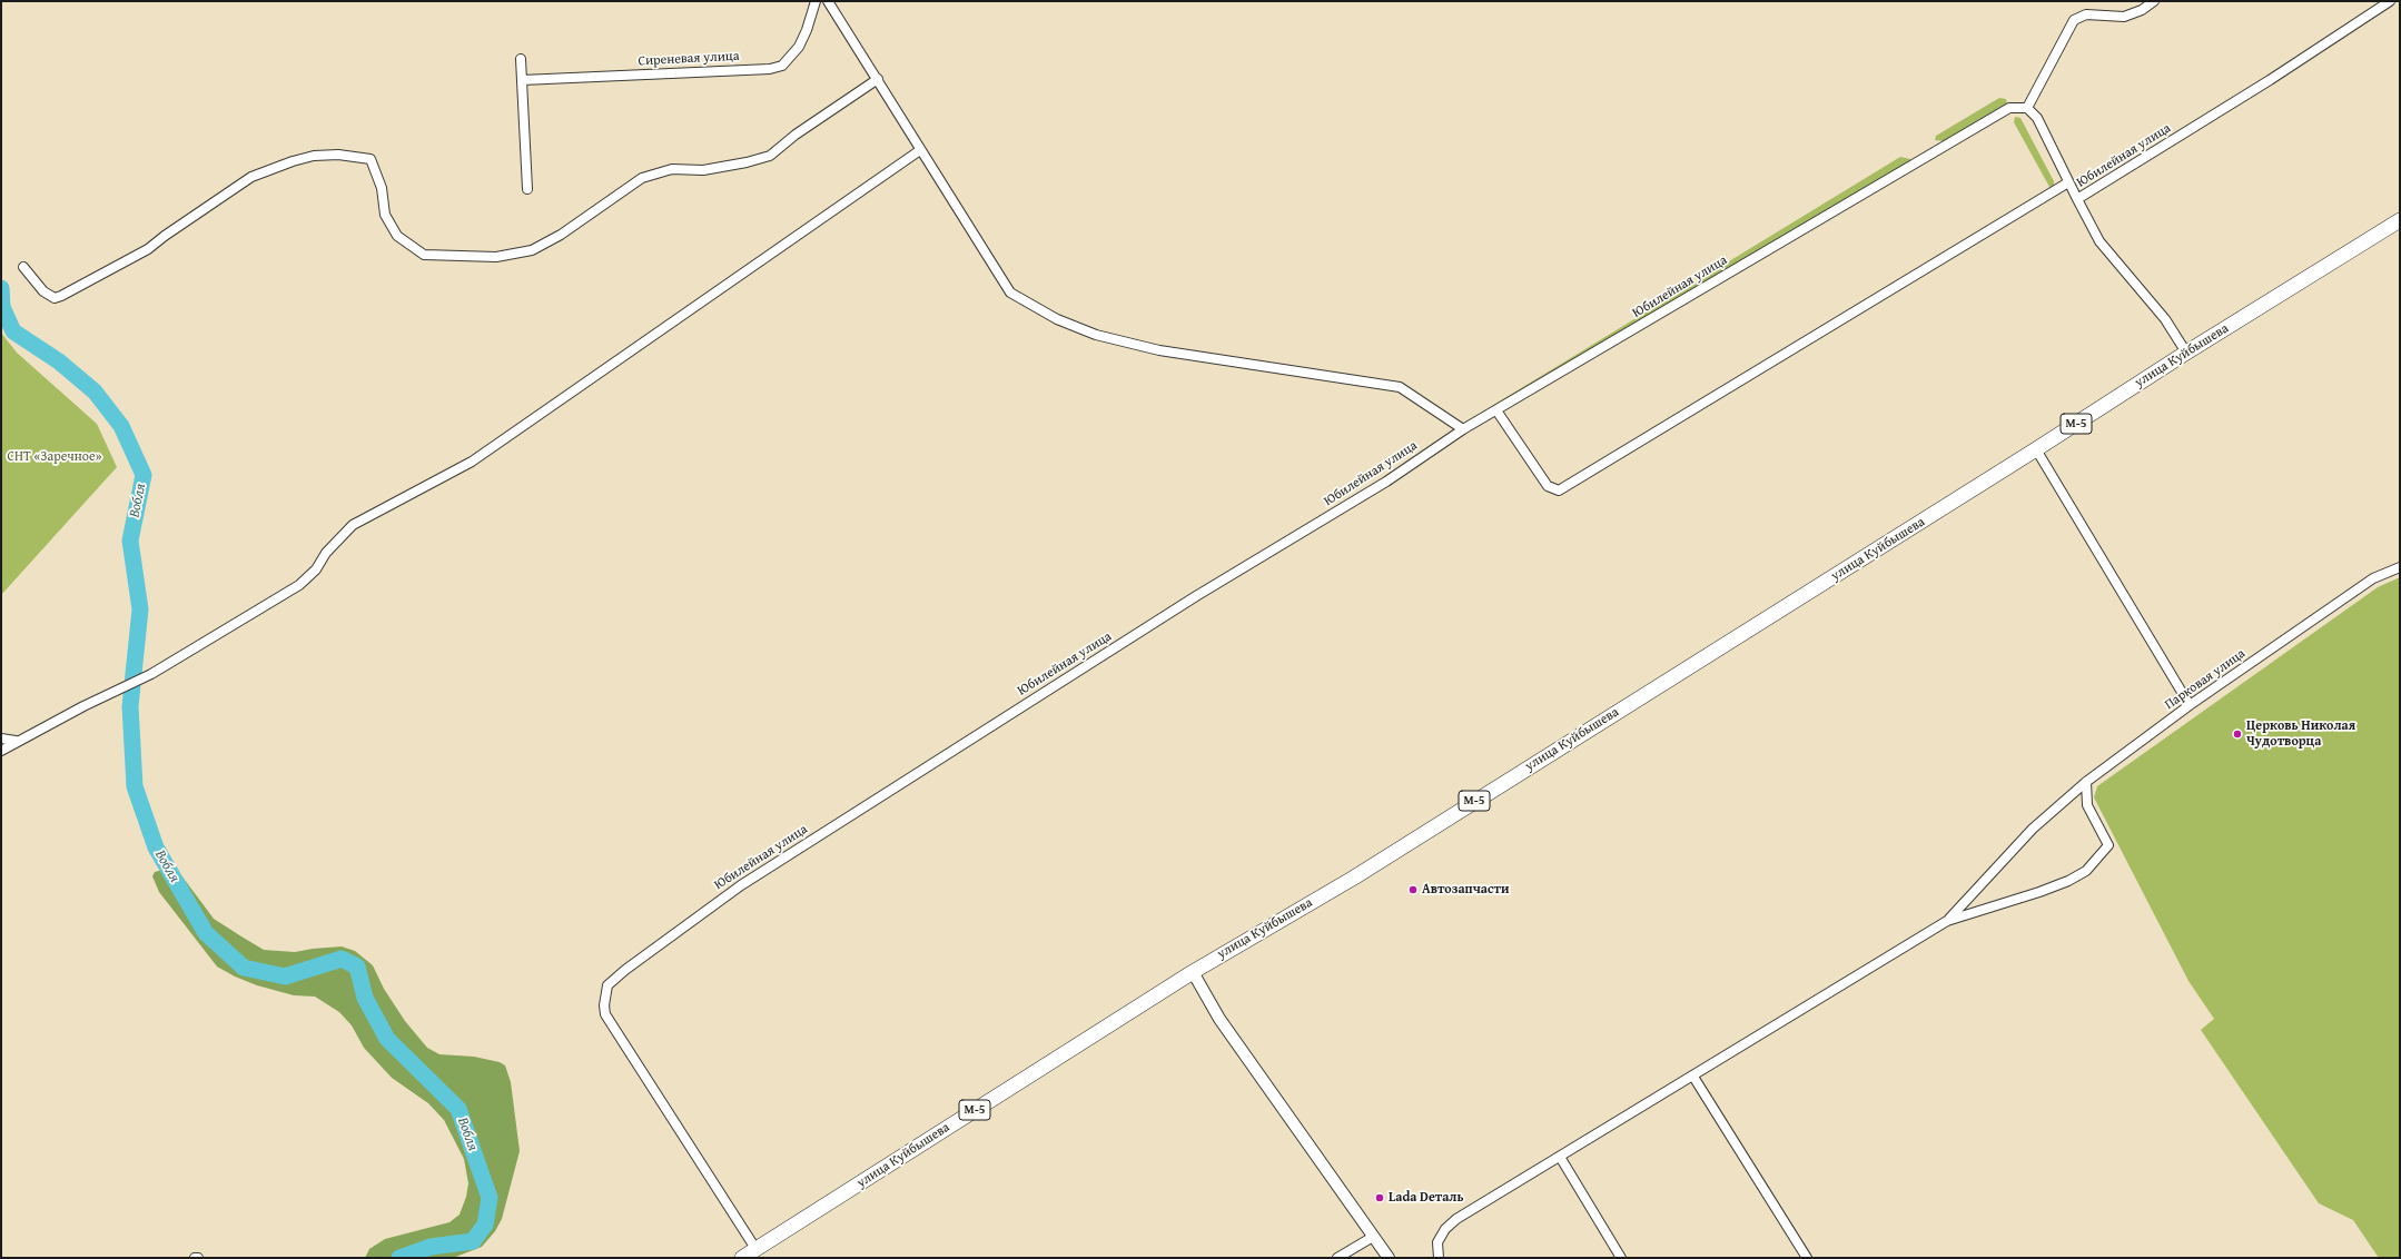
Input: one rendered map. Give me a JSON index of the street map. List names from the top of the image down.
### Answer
{
  "streets": {
    "highway": ["улица Куйбышева", "М-5"],
    "street": ["Сиреневая улица", "Юбилейная улица", "Парковая улица"]
  },
  "crossings": [
    ["Юбилейная улица", "улица Куйбышева"]
  ],
  "water": ["Вобля"],
  "parks": ["СНТ «Заречное»"],
  "places": ["Церковь Николая Чудотворца", "Автозапчасти", "Lada Dеталь"]
}
